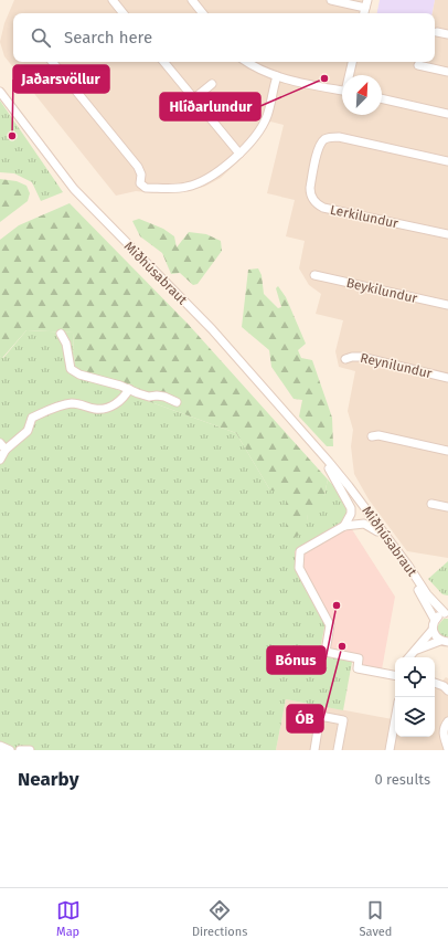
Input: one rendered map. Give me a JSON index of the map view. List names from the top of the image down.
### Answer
{
  "streets": {
    "street": [
      "Lerkilundur",
      "Miðhúsabraut",
      "Beykilundur",
      "Reynilundur"
    ]
  },
  "places": [
    "Hlíðarlundur",
    "Jaðarsvöllur",
    "Bónus",
    "ÓB"
  ],
  "north": "top right",
  "page": {
    "search": "Search here",
    "heading": ["Nearby", "0 results"],
    "nav": ["Map", "Directions", "Saved"]
  }
}
